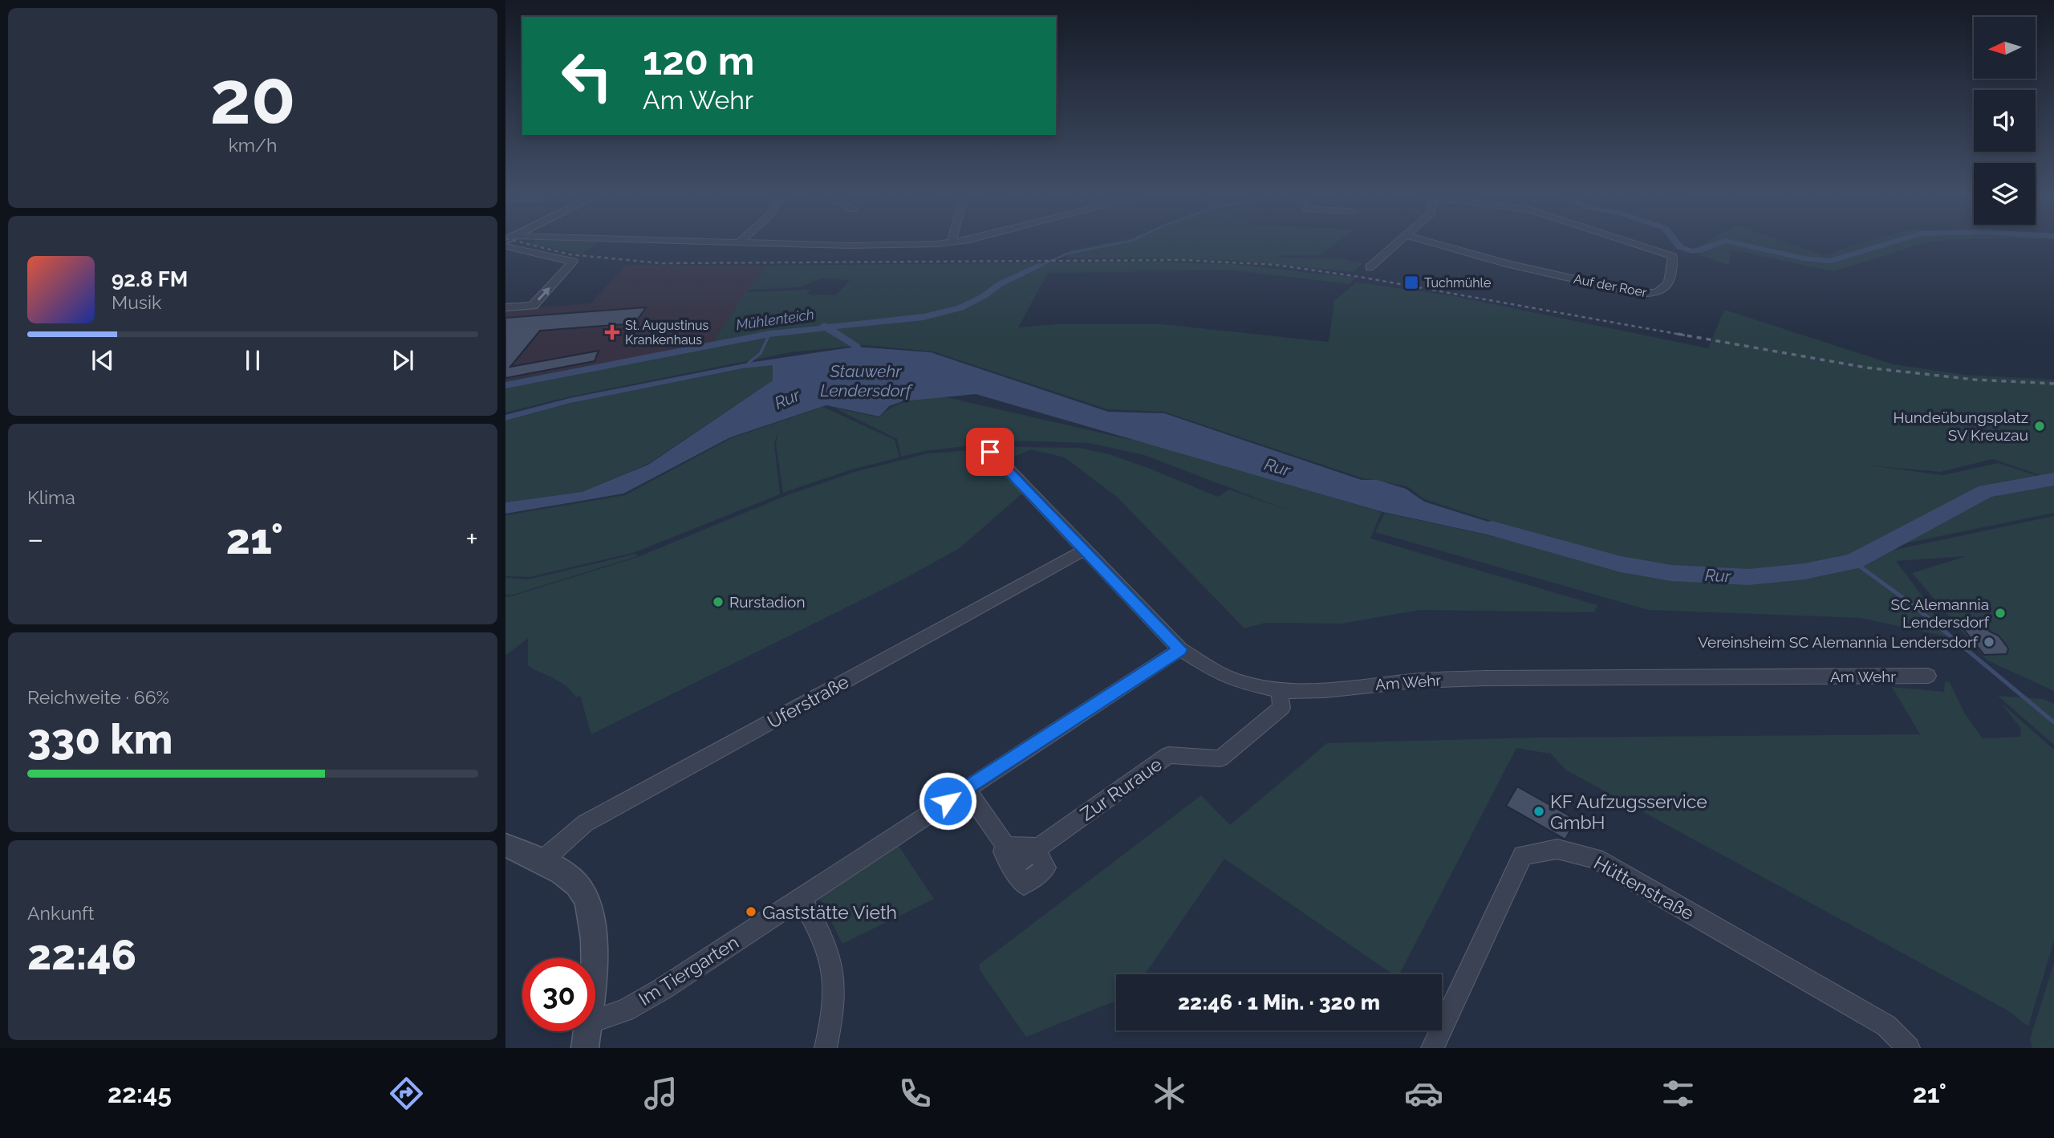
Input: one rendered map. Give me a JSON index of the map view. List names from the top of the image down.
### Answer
{
  "streets": {
    "street": [
      "Auf der Roer",
      "Am Wehr",
      "Uferstraße",
      "Zur Ruraue",
      "Hüttenstraße",
      "Im Tiergarten"
    ]
  },
  "crossings": [
    ["Am Wehr", "Uferstraße"],
    ["Am Wehr", "Zur Ruraue"],
    ["Am Wehr", "Im Tiergarten"]
  ],
  "water": ["Mühlenteich", "Stauwehr Lendersdorf", "Rur"],
  "places": {
    "transit": ["Tuchmühle"],
    "health": ["St. Augustinus Krankenhaus"],
    "other": [
      "Hundeübungsplatz SV Kreuzau",
      "Rurstadion",
      "SC Alemannia Lendersdorf",
      "Vereinsheim SC Alemannia Lendersdorf",
      "KF Aufzugsservice GmbH",
      "Gaststätte Vieth"
    ]
  },
  "north": "left",
  "page": {
    "tile": [
      ["20", "km/h"],
      "Klima",
      ["Reichweite · 66%", "330 km"],
      ["Ankunft", "22:46"]
    ],
    "turn": ["120 m", "Am Wehr"],
    "song": ["92.8 FM", "Musik"],
    "heat": ["−", "21°", "+"],
    "limit": "30",
    "trip": "22:46 · 1 Min. · 320 m",
    "tabs": ["22:45", "21°"]
  }
}
